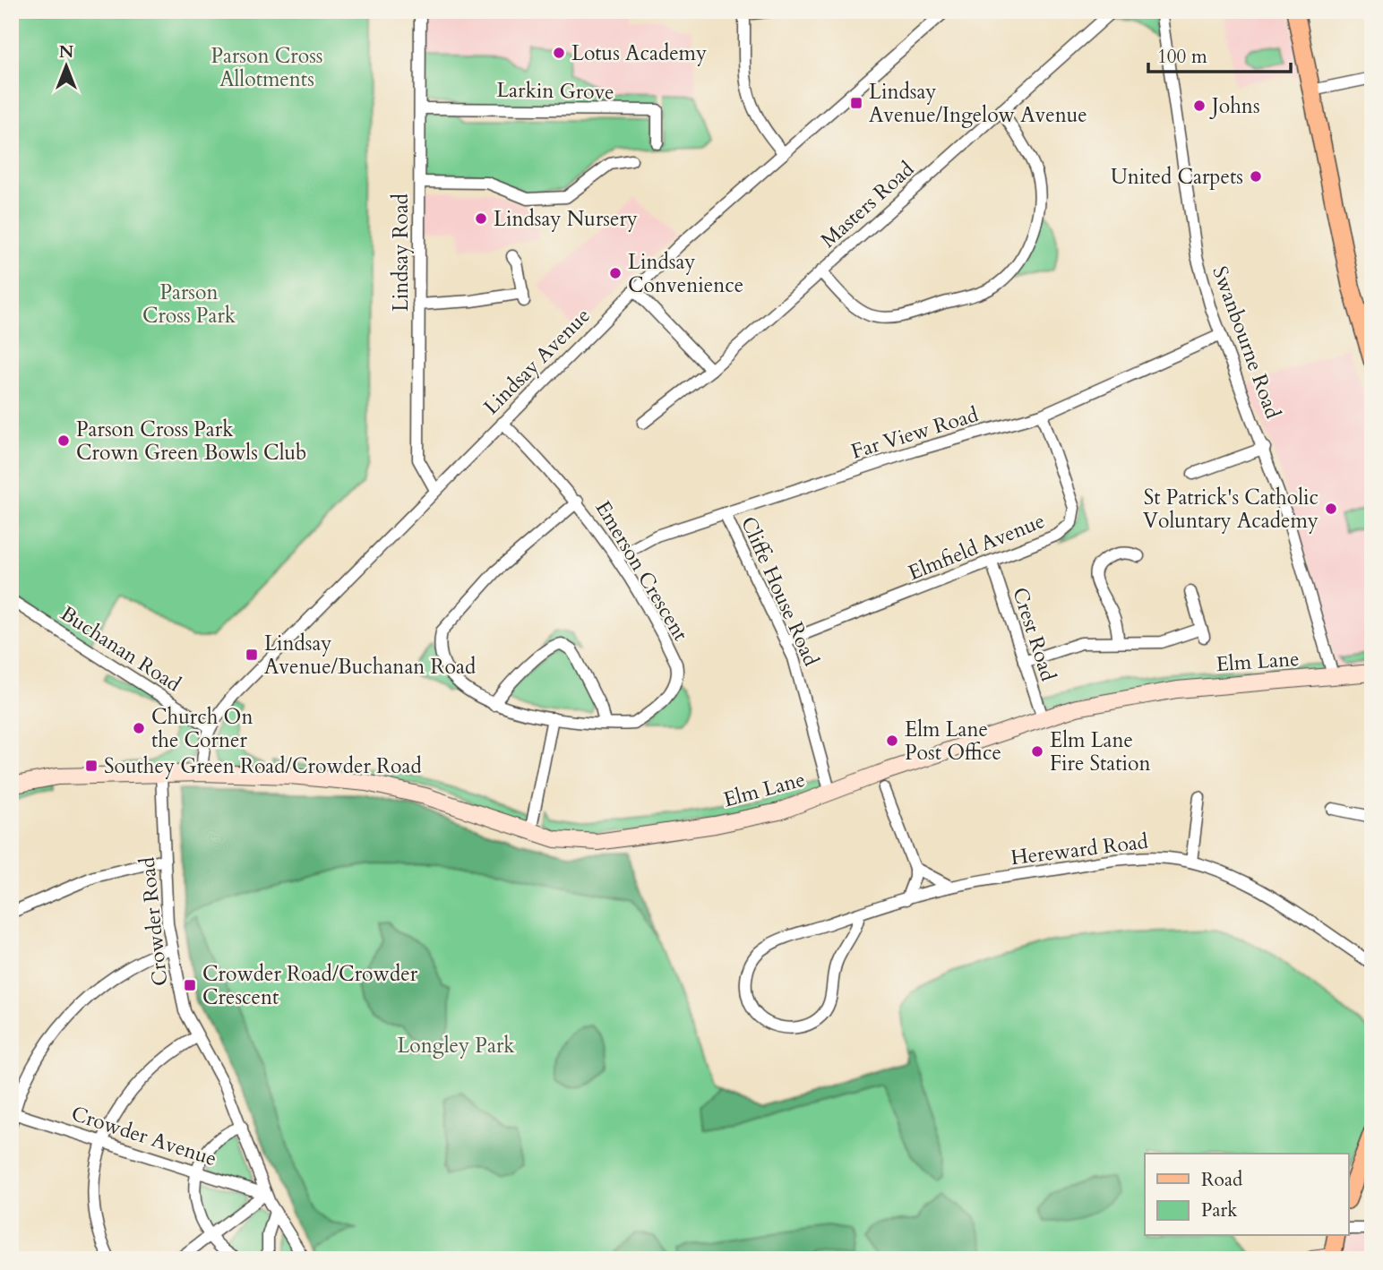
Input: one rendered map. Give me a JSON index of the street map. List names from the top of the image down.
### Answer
{
  "streets": {
    "street": [
      "Larkin Grove",
      "Masters Road",
      "Lindsay Road",
      "Swanbourne Road",
      "Lindsay Avenue",
      "Far View Road",
      "Elmfield Avenue",
      "Emerson Crescent",
      "Cliffe House Road",
      "Crest Road",
      "Buchanan Road",
      "Elm Lane",
      "Hereward Road",
      "Crowder Road",
      "Crowder Avenue"
    ]
  },
  "crossings": [
    ["Larkin Grove", "Lindsay Road"],
    ["Lindsay Road", "Lindsay Avenue"],
    ["Swanbourne Road", "Far View Road"],
    ["Swanbourne Road", "Elm Lane"],
    ["Lindsay Avenue", "Emerson Crescent"],
    ["Lindsay Avenue", "Buchanan Road"],
    ["Lindsay Avenue", "Elm Lane"],
    ["Far View Road", "Elmfield Avenue"],
    ["Far View Road", "Emerson Crescent"],
    ["Far View Road", "Cliffe House Road"],
    ["Elmfield Avenue", "Cliffe House Road"],
    ["Elmfield Avenue", "Crest Road"],
    ["Cliffe House Road", "Elm Lane"],
    ["Crest Road", "Elm Lane"],
    ["Elm Lane", "Crowder Road"],
    ["Crowder Road", "Crowder Avenue"]
  ],
  "parks": ["Parson Cross Allotments", "Parson Cross Park", "Longley Park"],
  "places": {
    "other": [
      "Lotus Academy",
      "Johns",
      "United Carpets",
      "Lindsay Nursery",
      "Lindsay Convenience",
      "Parson Cross Park Crown Green Bowls Club",
      "St Patrick's Catholic Voluntary Academy",
      "Church On the Corner",
      "Elm Lane Post Office",
      "Elm Lane Fire Station"
    ],
    "transit": [
      "Lindsay Avenue/Ingelow Avenue",
      "Lindsay Avenue/Buchanan Road",
      "Southey Green Road/Crowder Road",
      "Crowder Road/Crowder Crescent"
    ]
  },
  "legend": ["Road", "Park"],
  "scale_bar": "100 m",
  "north": "top"
}
